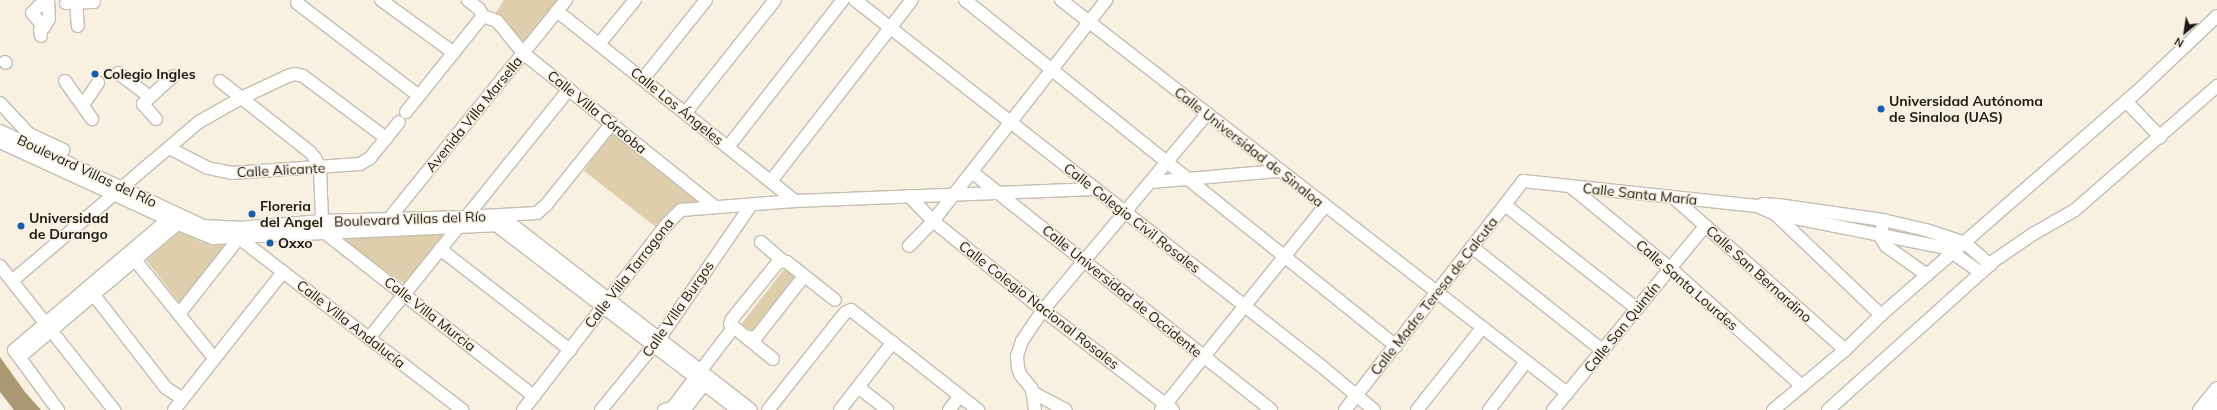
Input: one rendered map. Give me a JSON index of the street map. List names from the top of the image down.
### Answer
{
  "streets": {
    "street": [
      "Calle Los Ángeles",
      "Calle Villa Córdoba",
      "Avenida Villa Marsella",
      "Calle Universidad de Sinaloa",
      "Calle Alicante",
      "Boulevard Villas del Río",
      "Calle Santa María",
      "Calle Colegio Civil Rosales",
      "Calle Villa Tarragona",
      "Calle San Bernardino",
      "Calle Santa Lourdes",
      "Calle Universidad de Occidente",
      "Calle Madre Teresa de Calcuta",
      "Calle Colegio Nacional Rosales",
      "Calle Villa Burgos",
      "Calle Villa Murcia",
      "Calle Villa Andalucía",
      "Calle San Quintín"
    ]
  },
  "crossings": [
    ["Calle Los Ángeles", "Avenida Villa Marsella"],
    ["Calle Los Ángeles", "Calle Villa Tarragona"],
    ["Calle Villa Córdoba", "Avenida Villa Marsella"],
    ["Calle Villa Córdoba", "Calle Villa Tarragona"],
    ["Avenida Villa Marsella", "Boulevard Villas del Río"],
    ["Calle Universidad de Sinaloa", "Calle Madre Teresa de Calcuta"],
    ["Calle Universidad de Sinaloa", "Calle San Quintín"],
    ["Boulevard Villas del Río", "Calle Villa Tarragona"],
    ["Boulevard Villas del Río", "Calle Villa Burgos"],
    ["Boulevard Villas del Río", "Calle Villa Murcia"],
    ["Boulevard Villas del Río", "Calle Villa Andalucía"],
    ["Calle Santa María", "Calle San Bernardino"],
    ["Calle Santa María", "Calle Santa Lourdes"],
    ["Calle Santa María", "Calle Madre Teresa de Calcuta"],
    ["Calle Colegio Civil Rosales", "Calle Villa Tarragona"],
    ["Calle Colegio Civil Rosales", "Calle Madre Teresa de Calcuta"],
    ["Calle Villa Tarragona", "Calle Universidad de Occidente"],
    ["Calle Villa Tarragona", "Calle Colegio Nacional Rosales"],
    ["Calle Villa Tarragona", "Calle Villa Burgos"],
    ["Calle Villa Tarragona", "Calle Villa Murcia"],
    ["Calle San Bernardino", "Calle San Quintín"],
    ["Calle Santa Lourdes", "Calle San Quintín"]
  ],
  "places": [
    "Colegio Ingles",
    "Universidad Autónoma de Sinaloa (UAS)",
    "Floreria del Angel",
    "Universidad de Durango",
    "Oxxo"
  ],
  "north": "bottom left"
}
